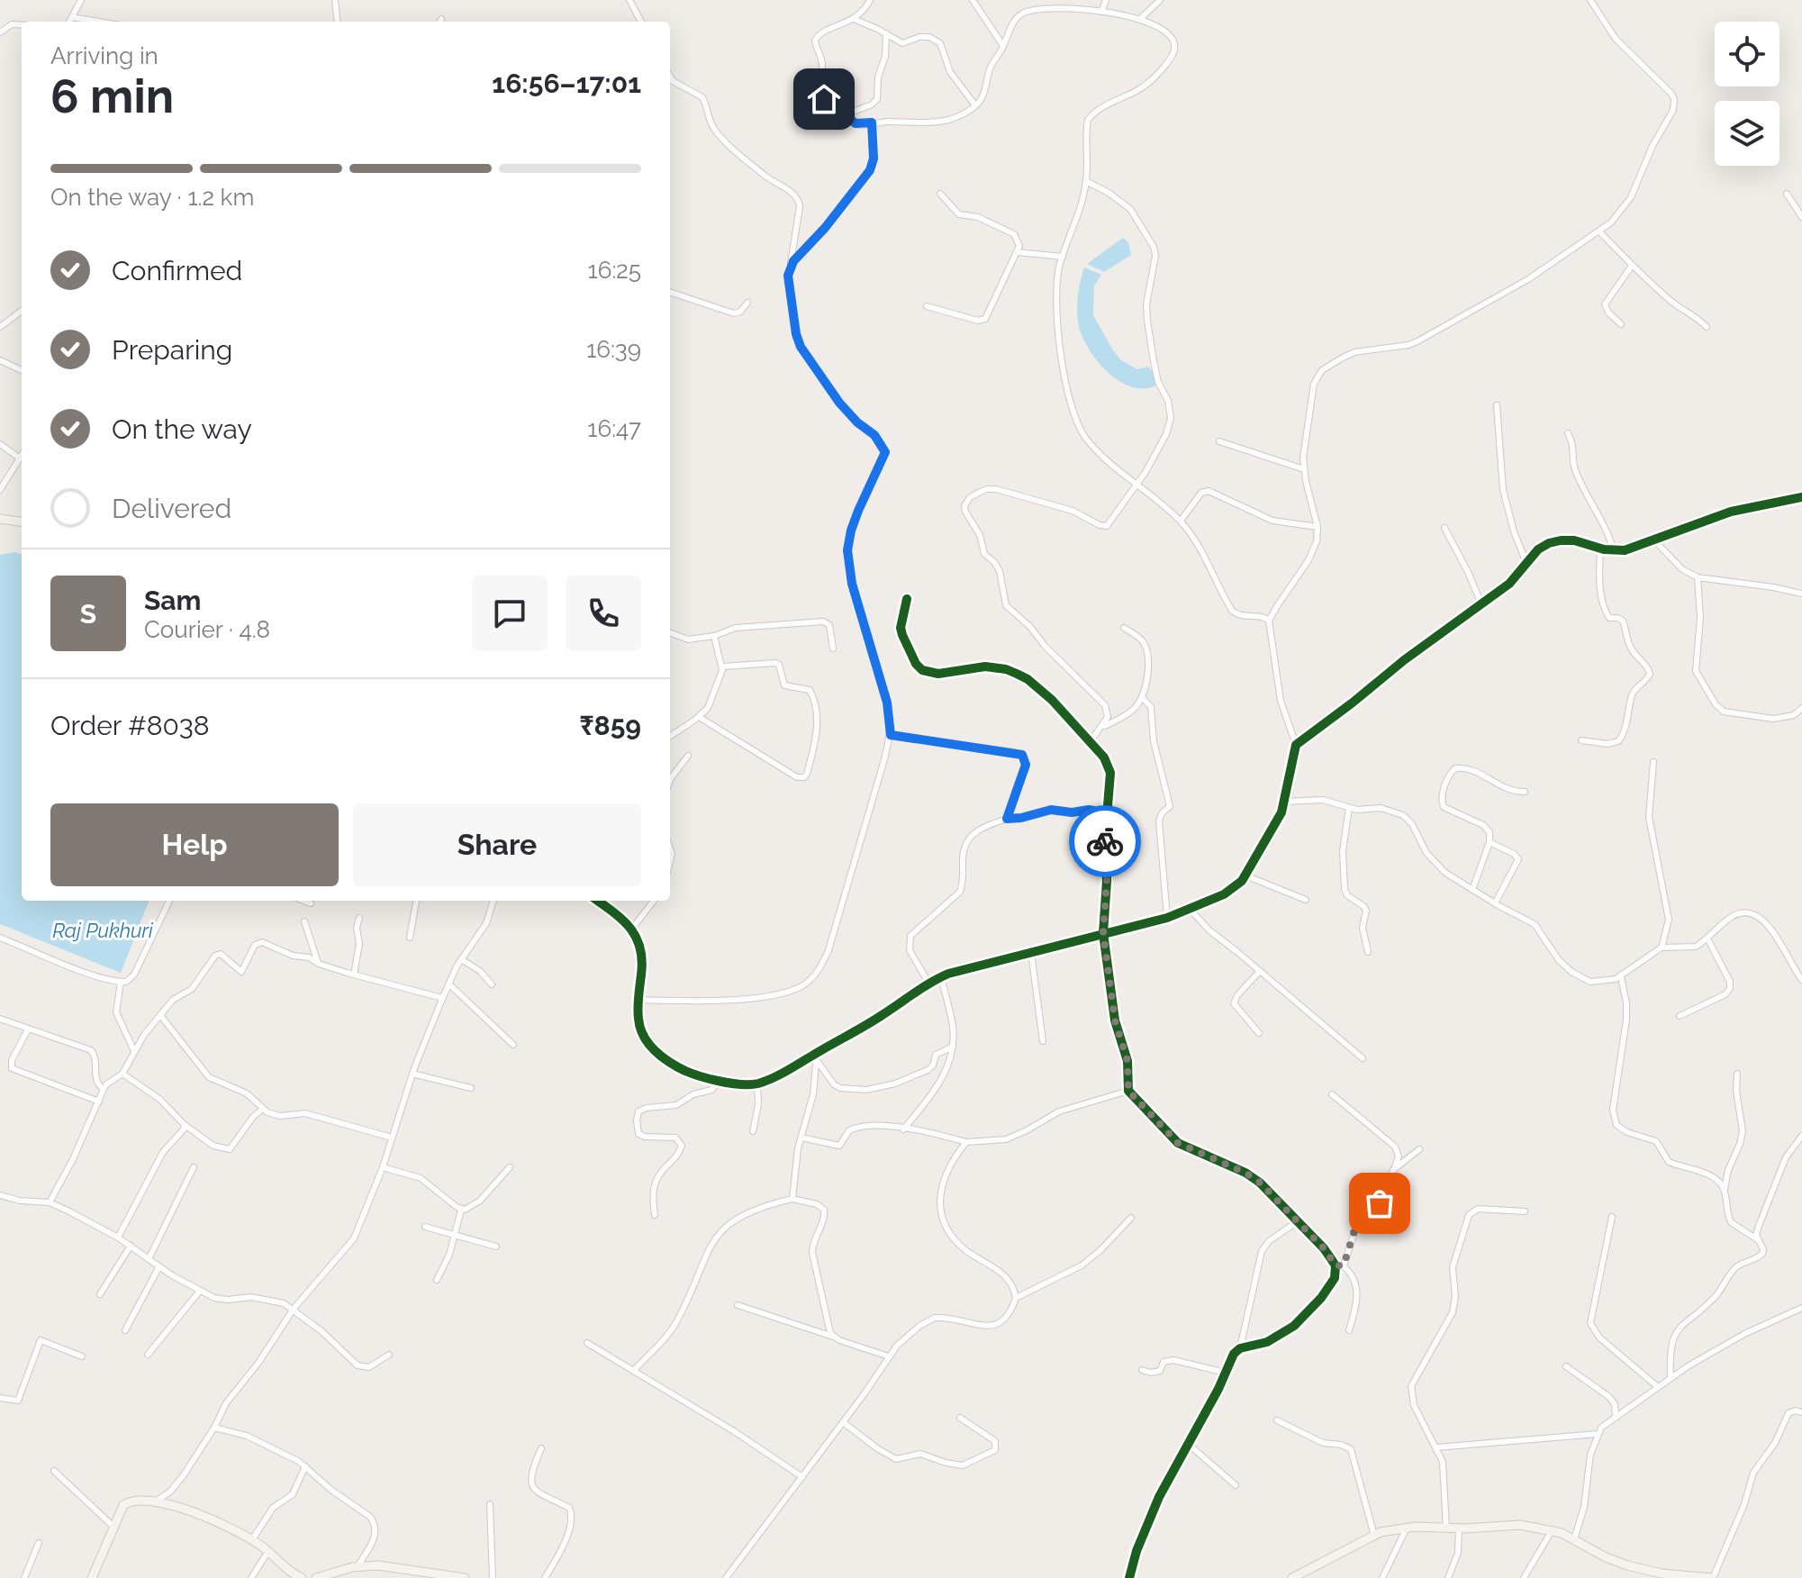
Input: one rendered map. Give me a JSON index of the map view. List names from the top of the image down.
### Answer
{
  "water": ["Raj Pukhuri"],
  "page": {
    "heading": ["6 min", "Arriving in", "16:56–17:01"],
    "panel": [
      "Sam",
      "Courier · 4.8",
      "Order #8038",
      "₹859"
    ],
    "bar": "On the way · 1.2 km",
    "list": [
      ["Confirmed", "16:25"],
      ["Preparing", "16:39"],
      ["On the way", "16:47"],
      "Delivered"
    ],
    "round": "S",
    "buttons": ["Help", "Share"]
  }
}
